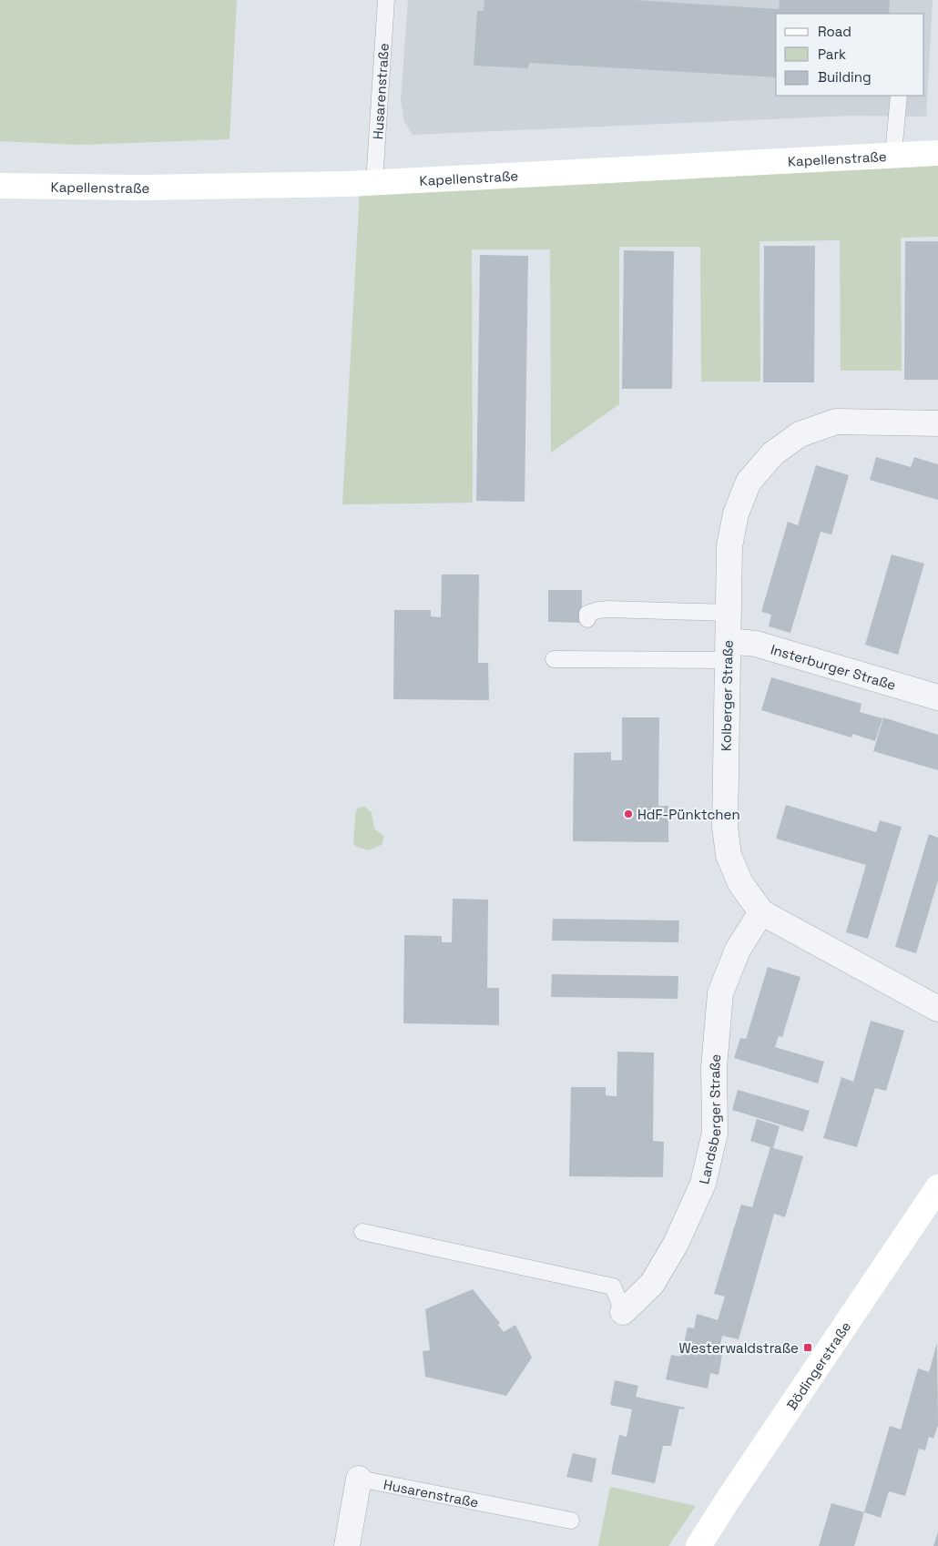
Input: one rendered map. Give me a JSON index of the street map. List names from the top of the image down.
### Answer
{
  "streets": {
    "main road": ["Kapellenstraße", "Bödingerstraße"],
    "street": [
      "Husarenstraße",
      "Insterburger Straße",
      "Kolberger Straße",
      "Landsberger Straße"
    ]
  },
  "crossings": [
    ["Husarenstraße", "Kapellenstraße"],
    ["Insterburger Straße", "Kolberger Straße"],
    ["Kolberger Straße", "Landsberger Straße"]
  ],
  "places": {
    "other": ["HdF-Pünktchen"],
    "transit": ["Westerwaldstraße"]
  },
  "legend": ["Road", "Park", "Building"]
}
